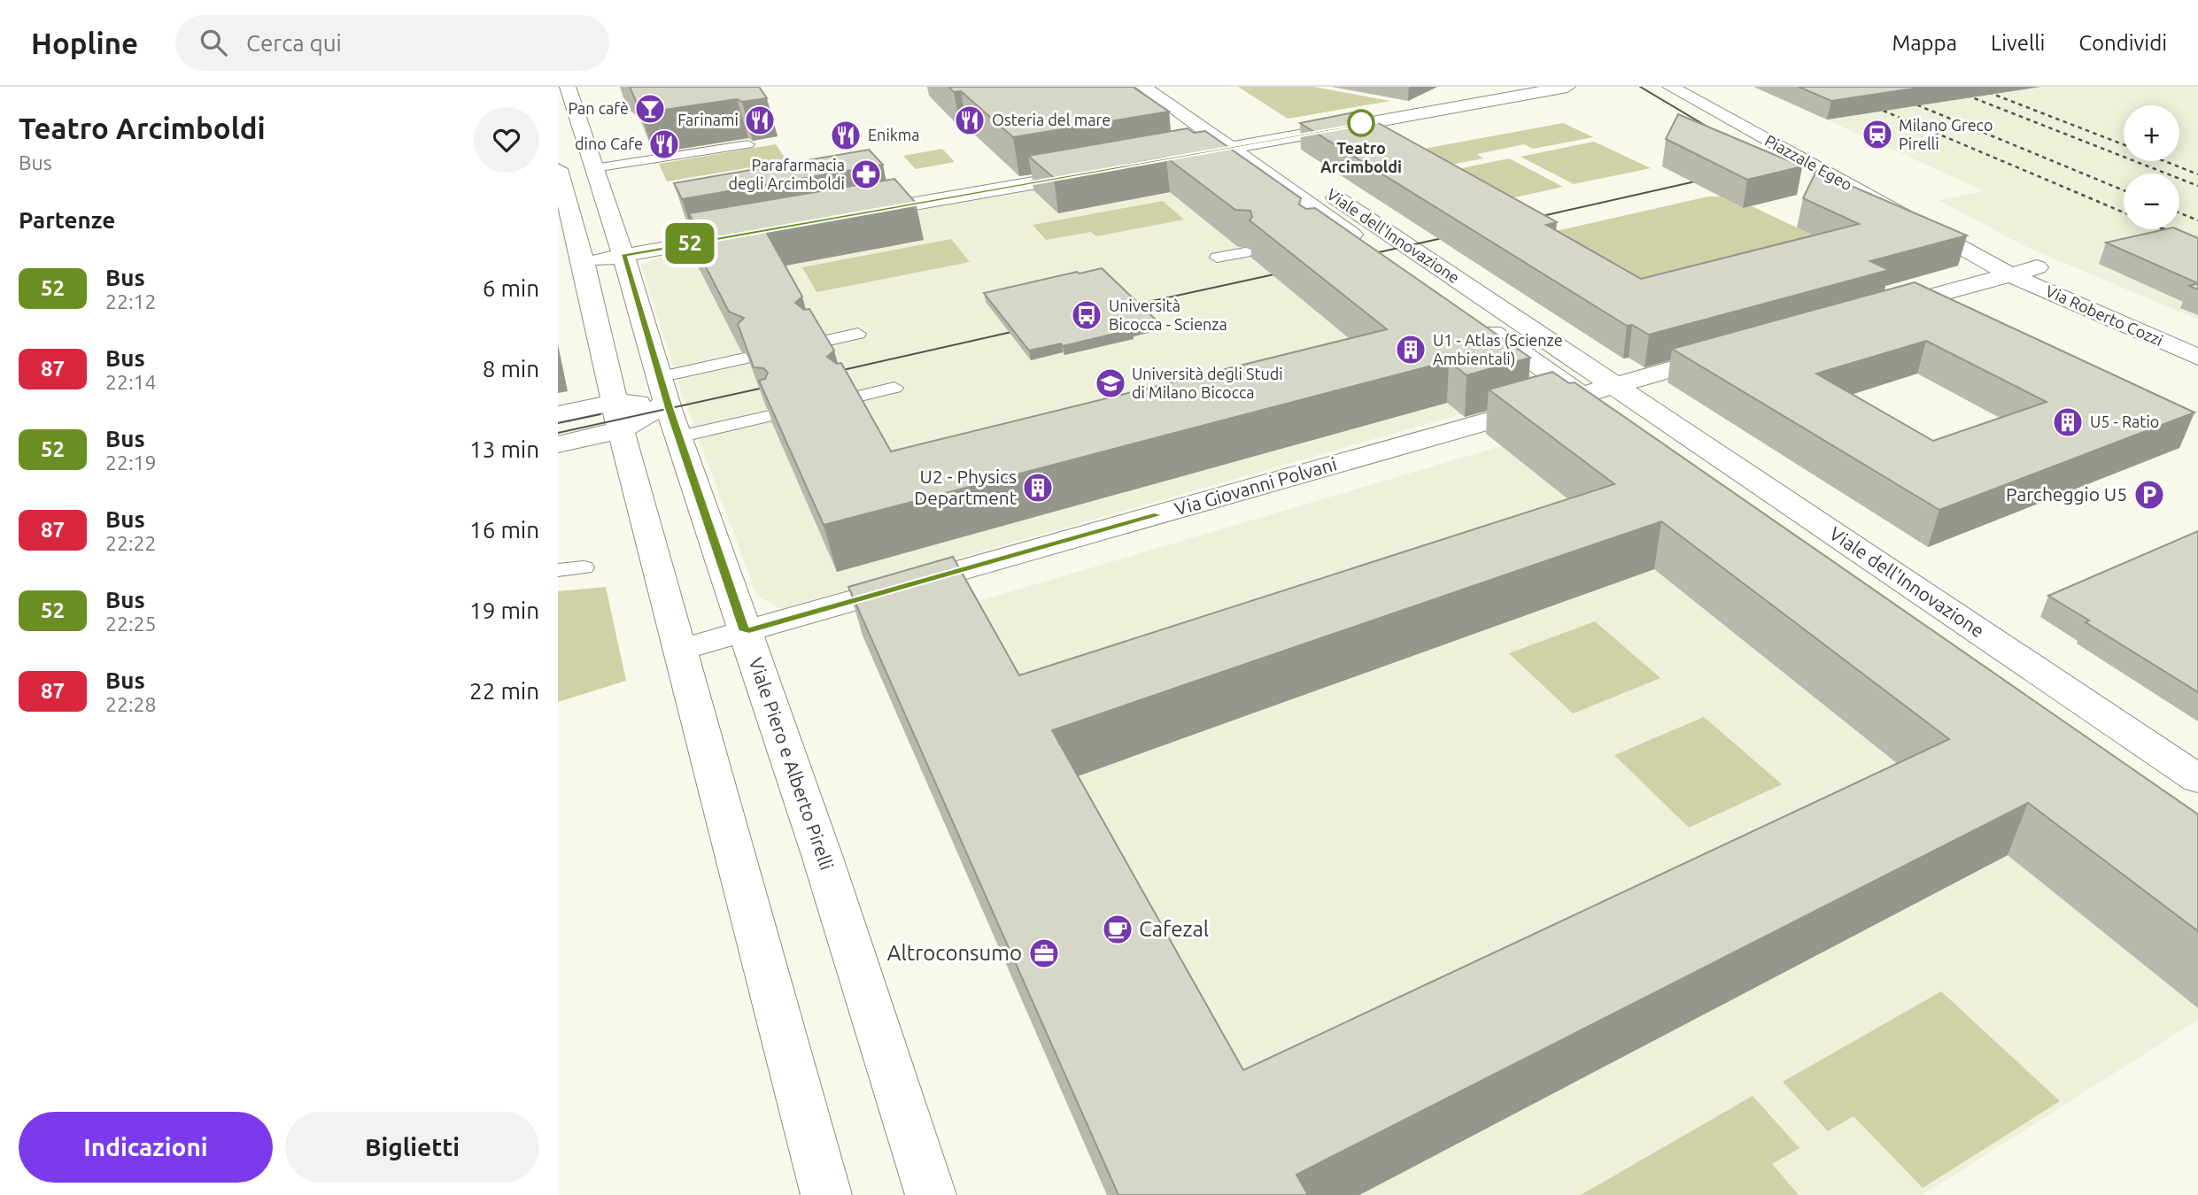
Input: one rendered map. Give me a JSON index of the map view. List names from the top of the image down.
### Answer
{
  "streets": {
    "street": [
      "Piazzale Egeo",
      "Viale dell'Innovazione",
      "Via Roberto Cozzi",
      "Via Giovanni Polvani",
      "Viale Piero e Alberto Pirelli"
    ]
  },
  "crossings": [
    ["Piazzale Egeo", "Via Roberto Cozzi"],
    ["Via Giovanni Polvani", "Viale Piero e Alberto Pirelli"]
  ],
  "places": {
    "bar": ["Pan cafè"],
    "restaurant": [
      "Farinami",
      "Osteria del mare",
      "Enikma",
      "dino Cafe"
    ],
    "other": ["Teatro Arcimboldi"],
    "station": ["Milano Greco Pirelli"],
    "pharmacy": ["Parafarmacia degli Arcimboldi"],
    "bus stop": ["Università Bicocca - Scienza"],
    "building": ["U1 - Atlas (Scienze Ambientali)", "U5 - Ratio", "U2 - Physics Department"],
    "school or university": ["Università degli Studi di Milano Bicocca"],
    "parking": ["Parcheggio U5"],
    "cafe": ["Cafezal"],
    "office": ["Altroconsumo"]
  },
  "lines": ["bus line 52"],
  "page": {
    "header": "Hopline",
    "search": "Cerca qui",
    "nav": ["Mappa", "Livelli", "Condividi"],
    "heading": [
      ["Teatro Arcimboldi", "Bus"],
      "Partenze"
    ],
    "on_map": "52",
    "map_buttons": ["+", "−"],
    "list": [
      {
        "mark": "52",
        "name": "Bus",
        "note": "22:12",
        "value": "6 min"
      },
      {
        "mark": "87",
        "name": "Bus",
        "note": "22:14",
        "value": "8 min"
      },
      {
        "mark": "52",
        "name": "Bus",
        "note": "22:19",
        "value": "13 min"
      },
      {
        "mark": "87",
        "name": "Bus",
        "note": "22:22",
        "value": "16 min"
      },
      {
        "mark": "52",
        "name": "Bus",
        "note": "22:25",
        "value": "19 min"
      },
      {
        "mark": "87",
        "name": "Bus",
        "note": "22:28",
        "value": "22 min"
      }
    ],
    "buttons": ["Indicazioni", "Biglietti"]
  }
}
